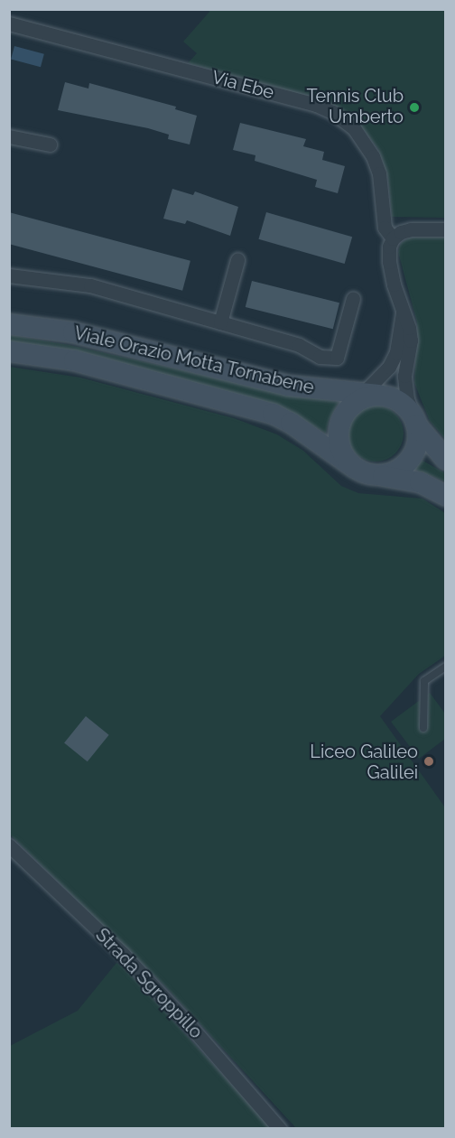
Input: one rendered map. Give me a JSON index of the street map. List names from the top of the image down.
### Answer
{
  "streets": {
    "main road": ["Viale Orazio Motta Tornabene"],
    "street": ["Via Ebe", "Strada Sgroppillo"]
  },
  "places": ["Tennis Club Umberto", "Liceo Galileo Galilei"]
}
